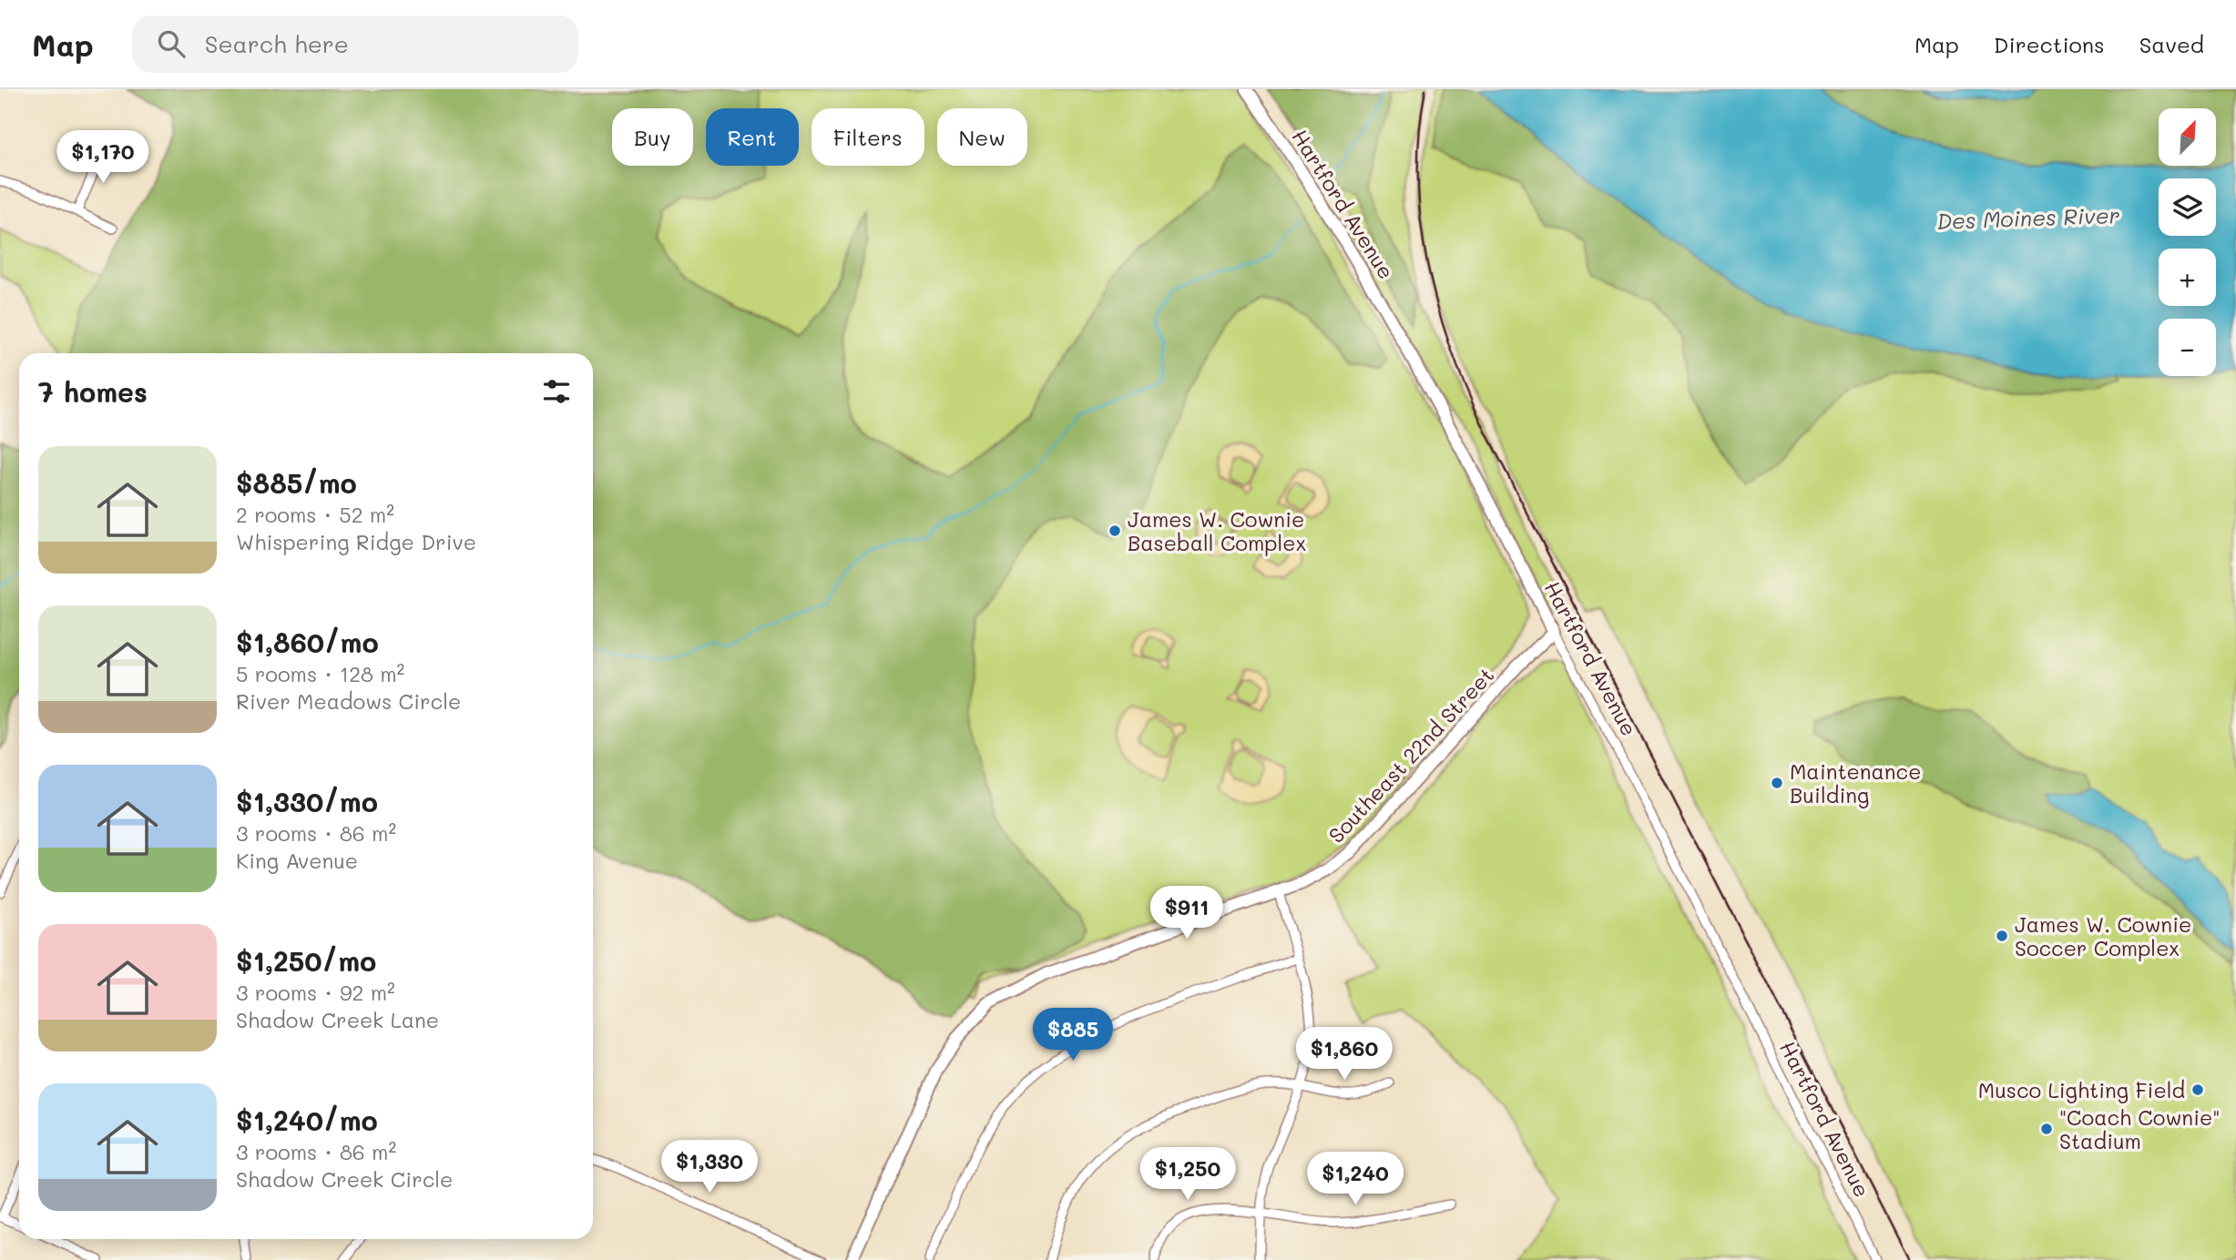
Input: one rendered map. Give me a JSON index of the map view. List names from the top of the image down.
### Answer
{
  "streets": {
    "street": ["Hartford Avenue", "Southeast 22nd Street"]
  },
  "crossings": [
    ["Hartford Avenue", "Southeast 22nd Street"]
  ],
  "water": ["Des Moines River"],
  "places": [
    "James W. Cownie Baseball Complex",
    "Maintenance Building",
    "James W. Cownie Soccer Complex",
    "Musco Lighting Field",
    "\"Coach Cownie\" Stadium"
  ],
  "north": "top right",
  "page": {
    "header": "Map",
    "search": "Search here",
    "nav": ["Map", "Directions", "Saved"],
    "map_buttons": ["+", "−"],
    "chip": [
      "Buy",
      "Rent",
      "Filters",
      "New"
    ],
    "price": [
      "$1,170",
      "$911",
      "$885",
      "$1,860",
      "$1,330",
      "$1,250",
      "$1,240"
    ],
    "heading": "7 homes",
    "list": [
      {
        "name": "$885/mo",
        "note": "2 rooms · 52 m² · Whispering Ridge Drive"
      },
      {
        "name": "$1,860/mo",
        "note": "5 rooms · 128 m² · River Meadows Circle"
      },
      {
        "name": "$1,330/mo",
        "note": "3 rooms · 86 m² · King Avenue"
      },
      {
        "name": "$1,250/mo",
        "note": "3 rooms · 92 m² · Shadow Creek Lane"
      },
      {
        "name": "$1,240/mo",
        "note": "3 rooms · 86 m² · Shadow Creek Circle"
      }
    ]
  }
}
